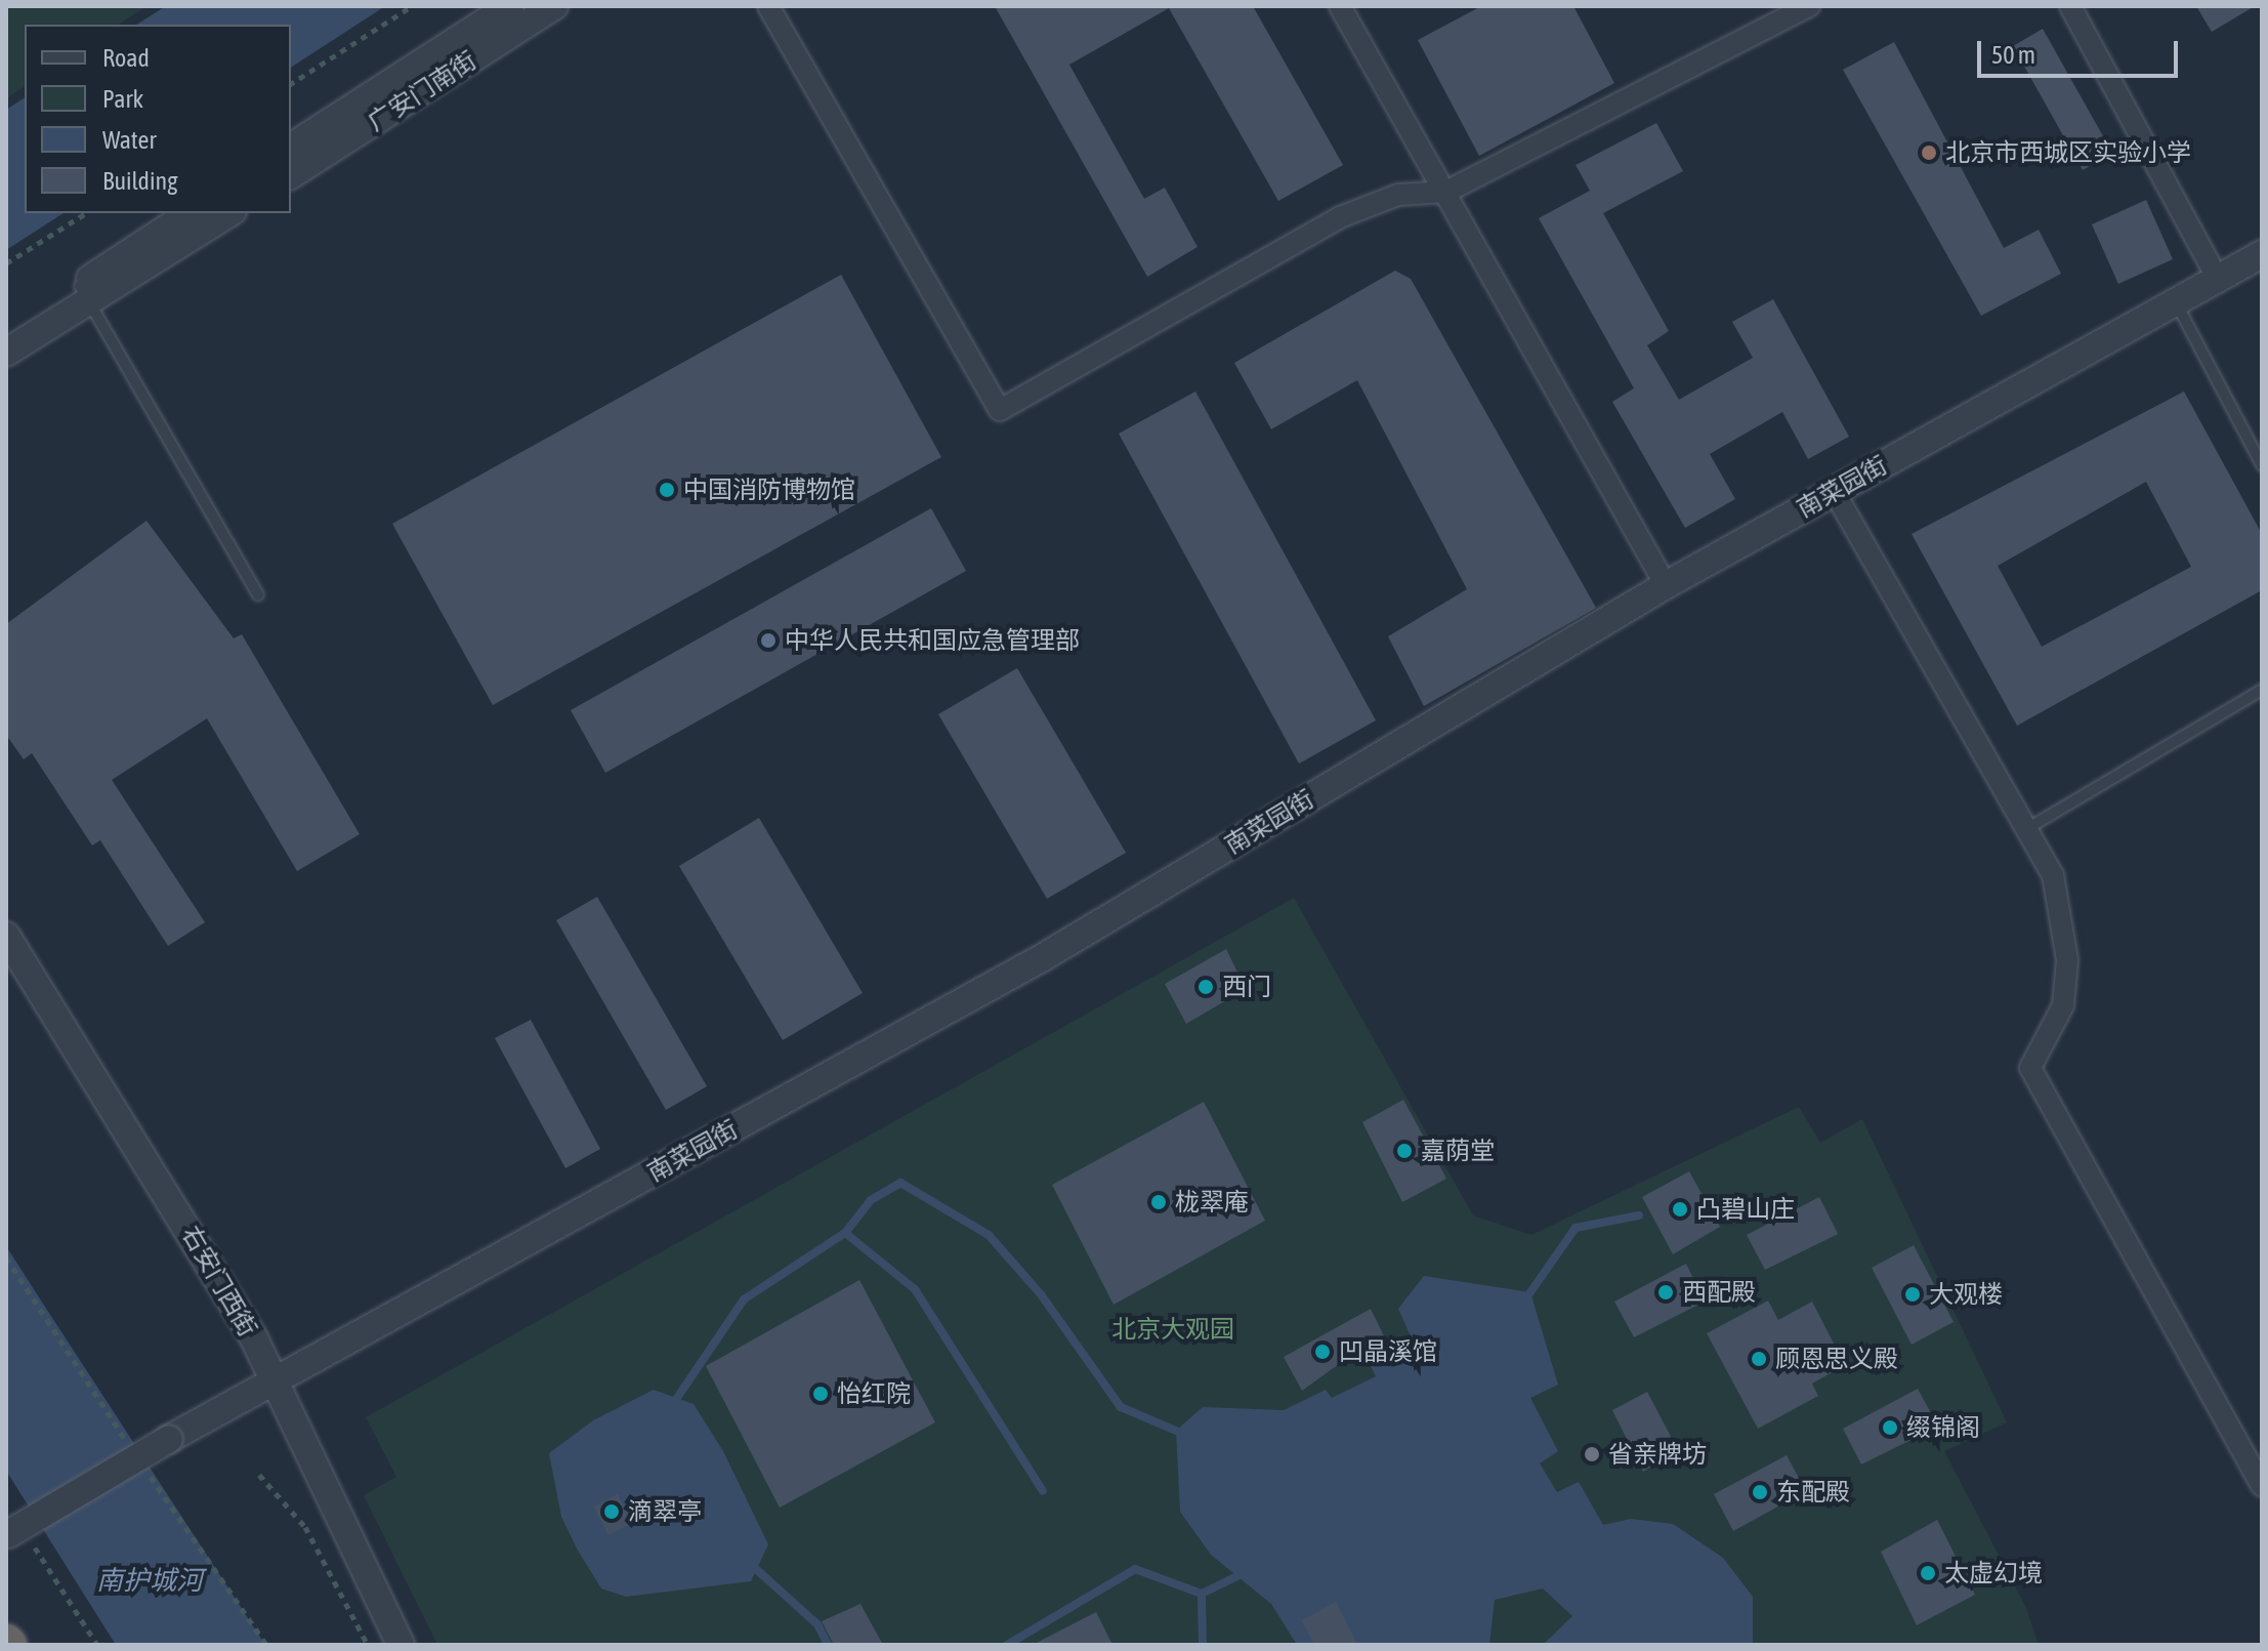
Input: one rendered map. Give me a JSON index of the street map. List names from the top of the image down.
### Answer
{
  "streets": {
    "street": ["广安门南街", "南菜园街", "右安门西街"]
  },
  "crossings": [
    ["南菜园街", "右安门西街"]
  ],
  "water": ["南护城河"],
  "parks": ["北京大观园"],
  "places": [
    "北京市西城区实验小学",
    "中国消防博物馆",
    "中华人民共和国应急管理部",
    "西门",
    "嘉荫堂",
    "栊翠庵",
    "凸碧山庄",
    "西配殿",
    "大观楼",
    "凹晶溪馆",
    "顾恩思义殿",
    "怡红院",
    "缀锦阁",
    "省亲牌坊",
    "东配殿",
    "滴翠亭",
    "太虚幻境"
  ],
  "legend": [
    "Road",
    "Park",
    "Water",
    "Building"
  ],
  "scale_bar": "50 m"
}
